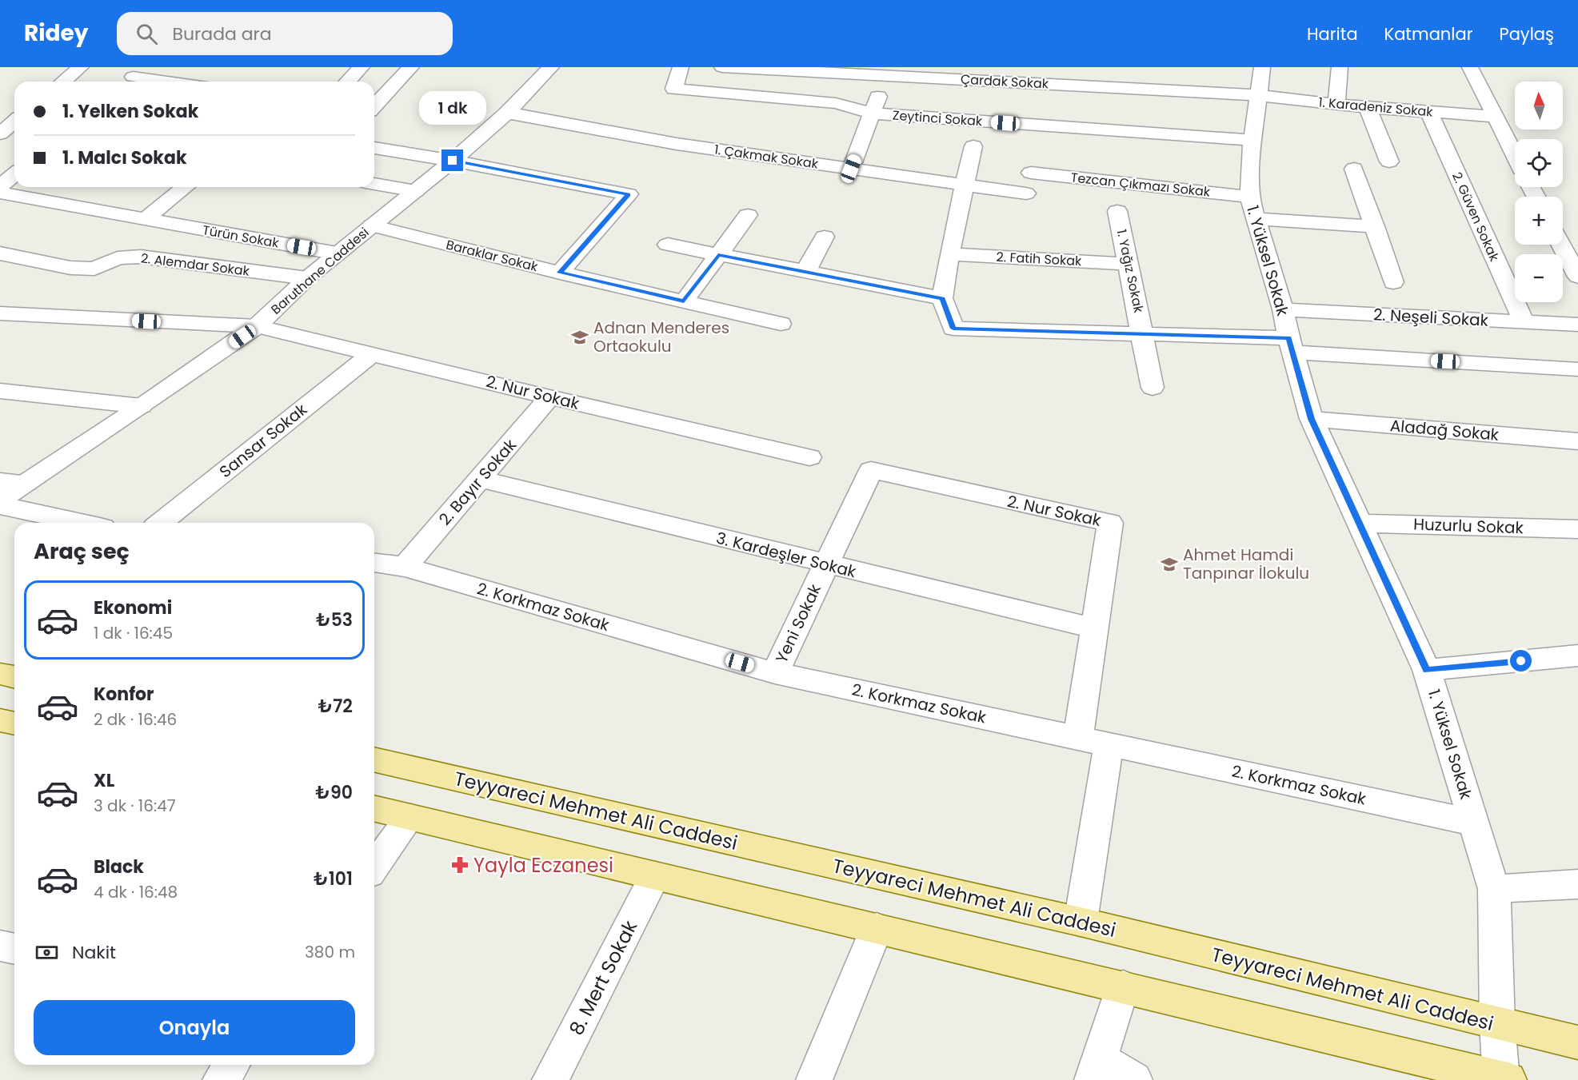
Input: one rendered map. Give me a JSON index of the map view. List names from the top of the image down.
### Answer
{
  "streets": {
    "main road": ["Teyyareci Mehmet Ali Caddesi"],
    "street": [
      "Çardak Sokak",
      "1. Karadeniz Sokak",
      "Zeytinci Sokak",
      "1. Çakmak Sokak",
      "Tezcan Çıkmazı Sokak",
      "2. Güven Sokak",
      "Türün Sokak",
      "Baraklar Sokak",
      "2. Fatih Sokak",
      "1. Yüksel Sokak",
      "2. Alemdar Sokak",
      "Baruthane Caddesi",
      "1. Yağız Sokak",
      "2. Neşeli Sokak",
      "2. Nur Sokak",
      "Aladağ Sokak",
      "Sansar Sokak",
      "2. Bayır Sokak",
      "Huzurlu Sokak",
      "3. Kardeşler Sokak",
      "2. Korkmaz Sokak",
      "Yeni Sokak",
      "8. Mert Sokak"
    ]
  },
  "crossings": [
    ["Çardak Sokak", "1. Karadeniz Sokak"],
    ["Çardak Sokak", "1. Yüksel Sokak"],
    ["1. Karadeniz Sokak", "2. Güven Sokak"],
    ["1. Karadeniz Sokak", "1. Yüksel Sokak"],
    ["Zeytinci Sokak", "1. Yüksel Sokak"],
    ["1. Çakmak Sokak", "Baruthane Caddesi"],
    ["Tezcan Çıkmazı Sokak", "1. Yüksel Sokak"],
    ["2. Güven Sokak", "2. Neşeli Sokak"],
    ["Türün Sokak", "Baruthane Caddesi"],
    ["Baraklar Sokak", "Baruthane Caddesi"],
    ["2. Fatih Sokak", "1. Yağız Sokak"],
    ["1. Yüksel Sokak", "2. Neşeli Sokak"],
    ["1. Yüksel Sokak", "Aladağ Sokak"],
    ["1. Yüksel Sokak", "Huzurlu Sokak"],
    ["1. Yüksel Sokak", "2. Korkmaz Sokak"],
    ["1. Yüksel Sokak", "Teyyareci Mehmet Ali Caddesi"],
    ["2. Alemdar Sokak", "Baruthane Caddesi"],
    ["Baruthane Caddesi", "2. Nur Sokak"],
    ["2. Nur Sokak", "Sansar Sokak"],
    ["2. Nur Sokak", "2. Bayır Sokak"],
    ["2. Nur Sokak", "3. Kardeşler Sokak"],
    ["2. Nur Sokak", "2. Korkmaz Sokak"],
    ["2. Nur Sokak", "Yeni Sokak"],
    ["2. Bayır Sokak", "3. Kardeşler Sokak"],
    ["2. Bayır Sokak", "2. Korkmaz Sokak"],
    ["3. Kardeşler Sokak", "Yeni Sokak"],
    ["2. Korkmaz Sokak", "Yeni Sokak"]
  ],
  "places": {
    "school or university": ["Adnan Menderes Ortaokulu", "Ahmet Hamdi Tanpınar İlokulu"],
    "pharmacy": ["Yayla Eczanesi"]
  },
  "north": "top",
  "page": {
    "header": "Ridey",
    "search": "Burada ara",
    "nav": ["Harita", "Katmanlar", "Paylaş"],
    "map_buttons": ["+", "−"],
    "banner": ["1. Yelken Sokak", "1. Malcı Sokak"],
    "bubble": "1 dk",
    "heading": "Araç seç",
    "list": [
      {
        "name": "Ekonomi",
        "note": "1 dk · 16:45",
        "value": "₺53"
      },
      {
        "name": "Konfor",
        "note": "2 dk · 16:46",
        "value": "₺72"
      },
      {
        "name": "XL",
        "note": "3 dk · 16:47",
        "value": "₺90"
      },
      {
        "name": "Black",
        "note": "4 dk · 16:48",
        "value": "₺101"
      }
    ],
    "pay": ["Nakit", "380 m"],
    "buttons": "Onayla"
  }
}
